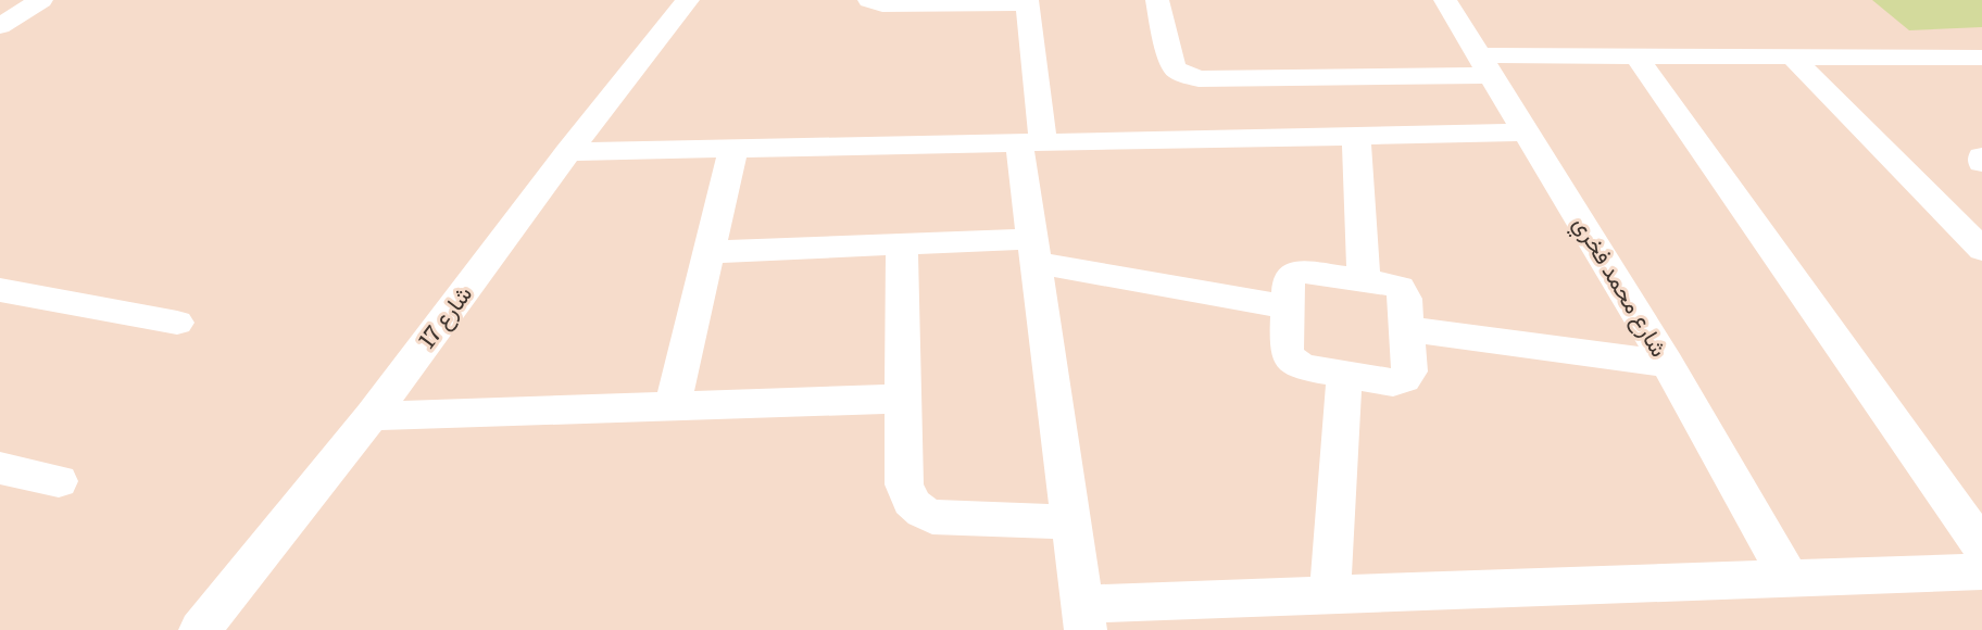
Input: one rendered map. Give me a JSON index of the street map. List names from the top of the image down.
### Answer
{
  "streets": {
    "street": ["شارع محمد فخري", "شارع 17"]
  }
}
